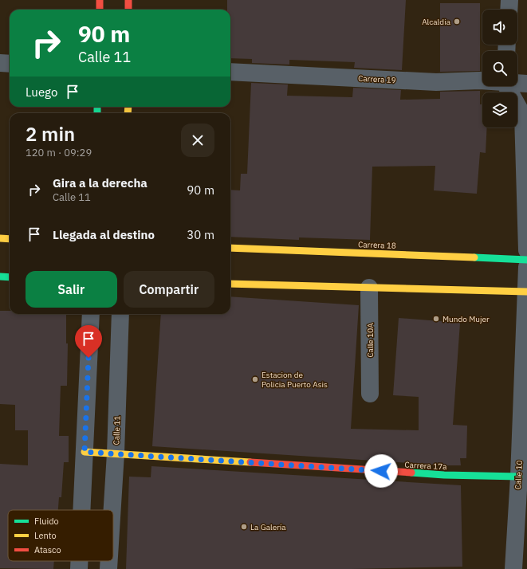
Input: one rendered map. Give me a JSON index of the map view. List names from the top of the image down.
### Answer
{
  "streets": {
    "street": [
      "Carrera 19",
      "Carrera 18",
      "Calle 10A",
      "Calle 11",
      "Carrera 17a",
      "Calle 10"
    ]
  },
  "crossings": [
    ["Calle 11", "Carrera 17a"],
    ["Carrera 17a", "Calle 10"]
  ],
  "places": [
    "Alcaldia",
    "Mundo Mujer",
    "Estacion de Policia Puerto Asis",
    "La Galería"
  ],
  "legend": ["Fluido", "Lento", "Atasco"],
  "page": {
    "turn": ["90 m", "Calle 11"],
    "then": "Luego",
    "heading": ["2 min", "120 m · 09:29"],
    "list": [
      {
        "name": "Gira a la derecha",
        "note": "Calle 11",
        "value": "90 m"
      },
      {
        "name": "Llegada al destino",
        "value": "30 m"
      }
    ],
    "buttons": ["Salir", "Compartir"]
  }
}
